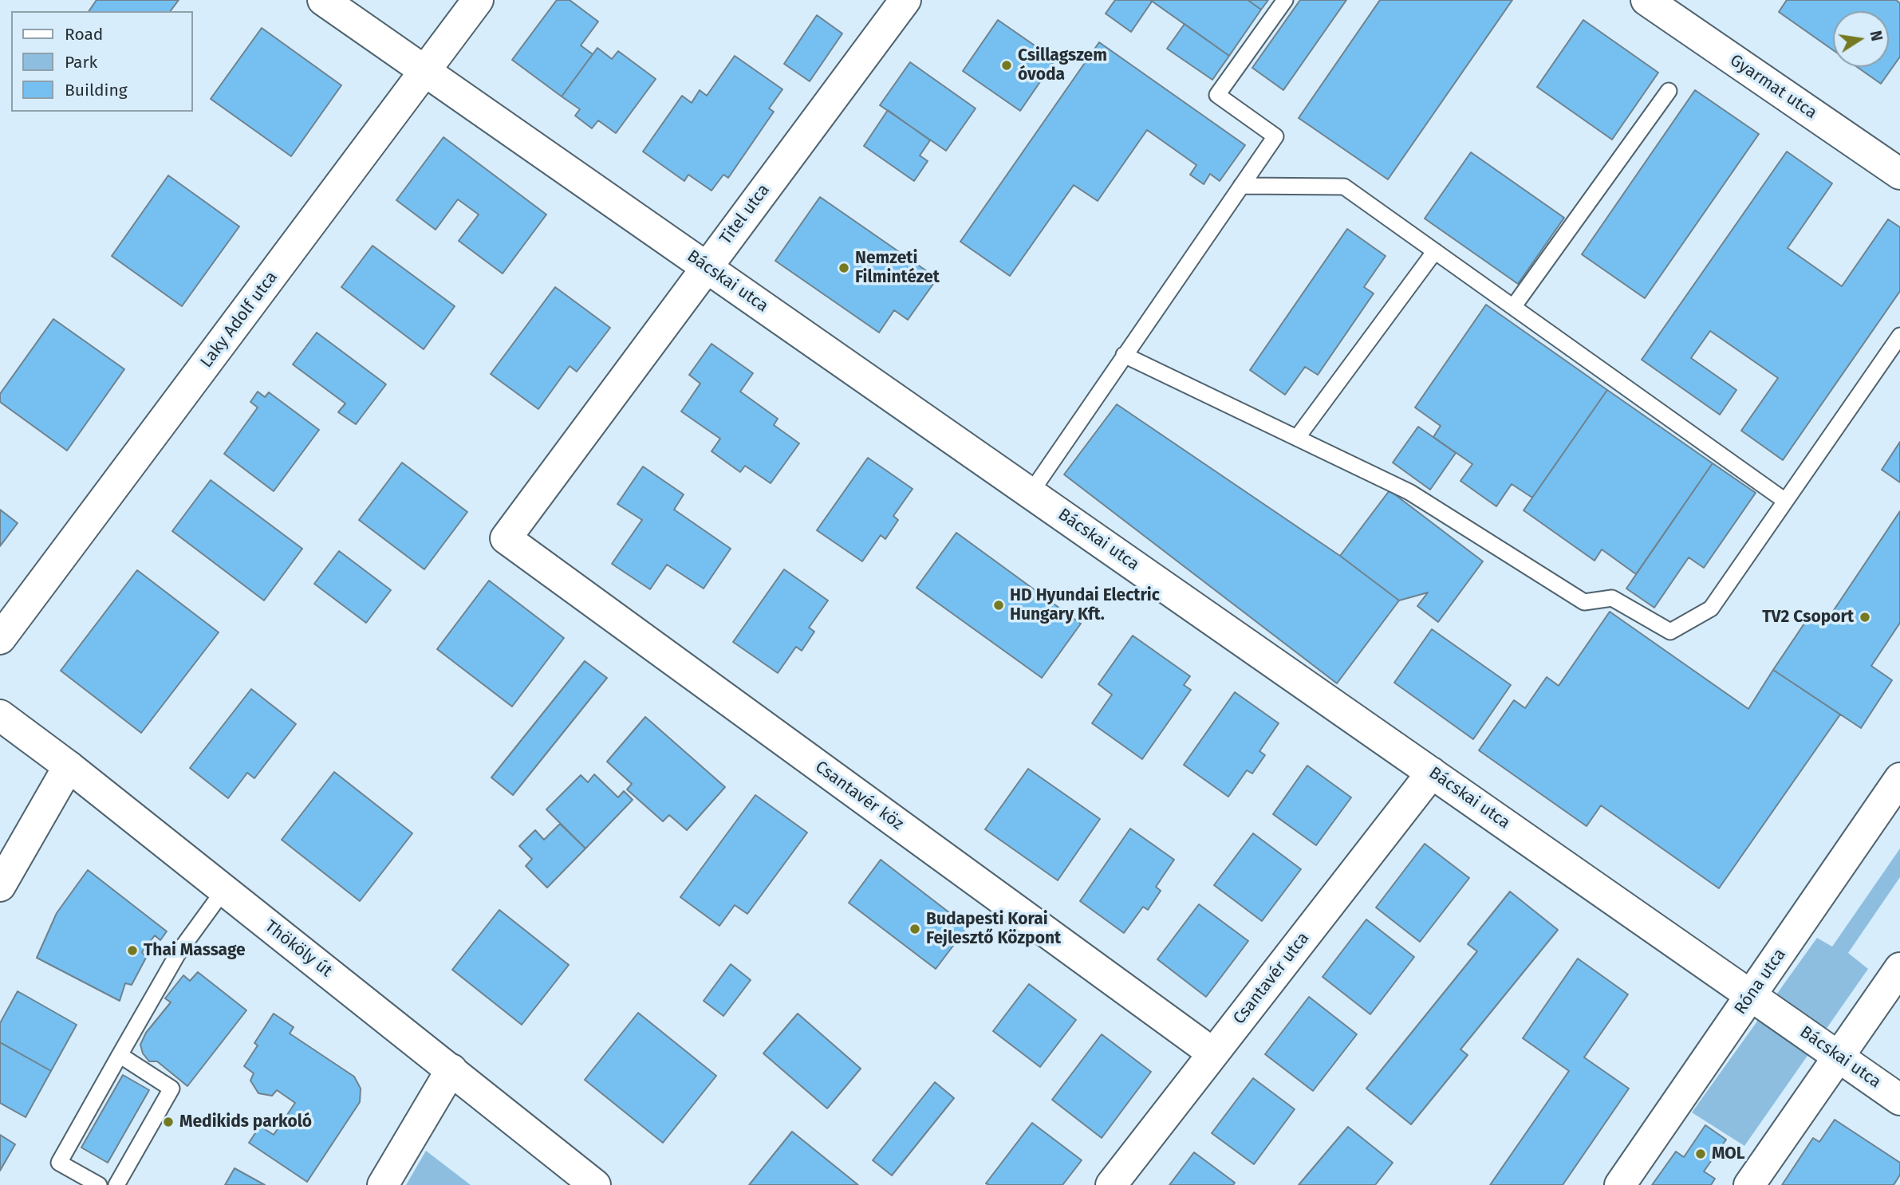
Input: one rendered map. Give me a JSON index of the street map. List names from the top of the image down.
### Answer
{
  "streets": {
    "street": [
      "Gyarmat utca",
      "Titel utca",
      "Bácskai utca",
      "Laky Adolf utca",
      "Csantavér köz",
      "Thököly út",
      "Csantavér utca",
      "Róna utca"
    ]
  },
  "crossings": [
    ["Titel utca", "Bácskai utca"],
    ["Titel utca", "Csantavér köz"],
    ["Bácskai utca", "Laky Adolf utca"],
    ["Bácskai utca", "Csantavér utca"],
    ["Bácskai utca", "Róna utca"],
    ["Csantavér köz", "Csantavér utca"]
  ],
  "places": [
    "Csillagszem óvoda",
    "Nemzeti Filmintézet",
    "HD Hyundai Electric Hungary Kft.",
    "TV2 Csoport",
    "Budapesti Korai Fejlesztő Központ",
    "Thai Massage",
    "Medikids parkoló",
    "MOL"
  ],
  "legend": ["Road", "Park", "Building"],
  "north": "right"
}
